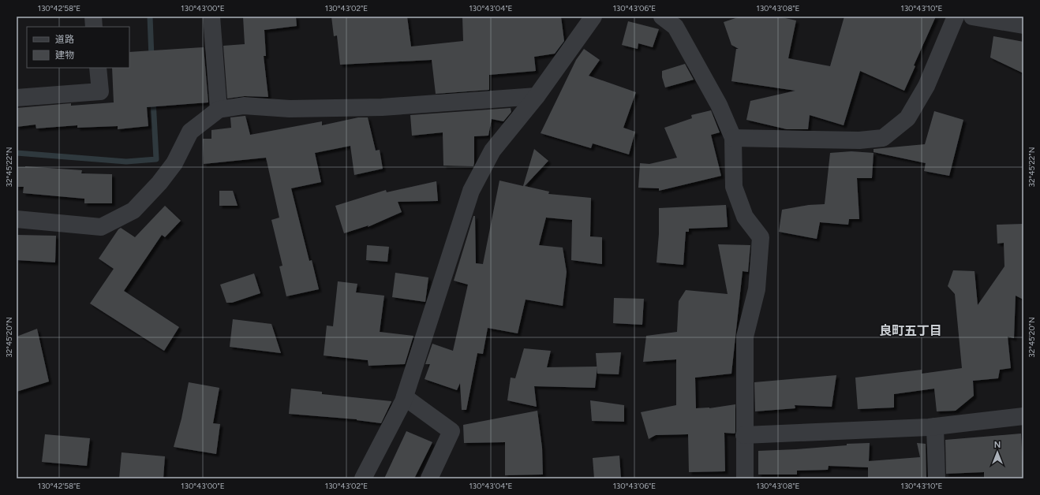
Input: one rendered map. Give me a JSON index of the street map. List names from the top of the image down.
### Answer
{
  "districts": ["良町五丁目"],
  "legend": ["道路", "建物"],
  "north": "top",
  "coordinates": [
    "130°42'58\"E",
    "130°43'00\"E",
    "130°43'02\"E",
    "130°43'04\"E",
    "130°43'06\"E",
    "130°43'08\"E",
    "130°43'10\"E",
    "32°45'22\"N",
    "32°45'20\"N"
  ]
}
